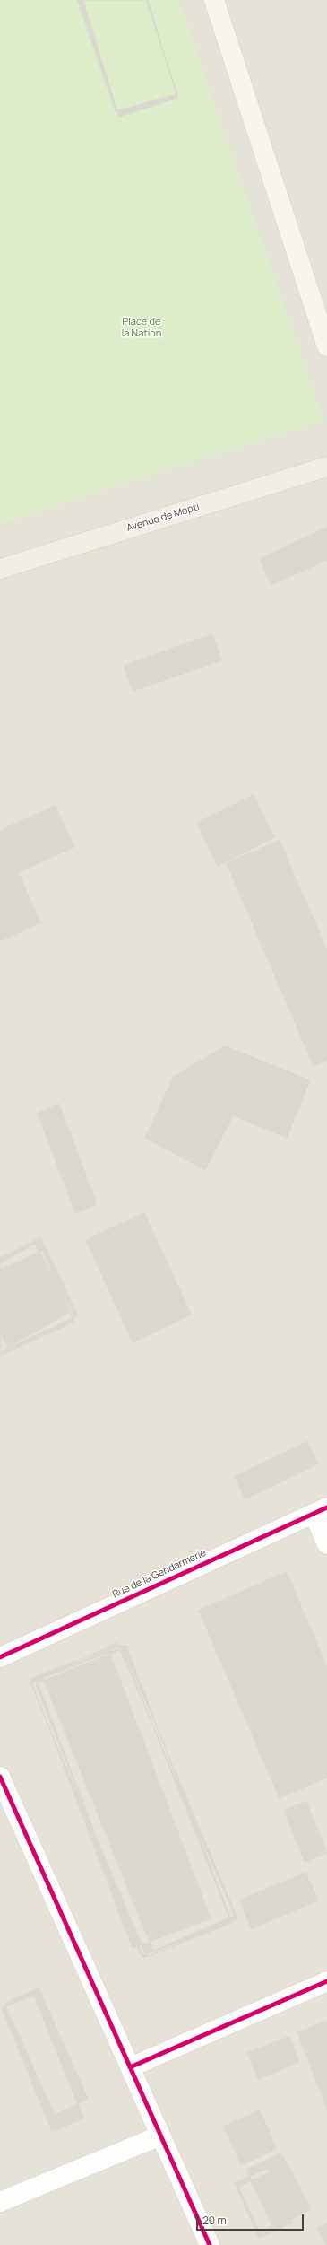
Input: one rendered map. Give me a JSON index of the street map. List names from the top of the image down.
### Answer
{
  "streets": {
    "main road": ["Avenue de Mopti"],
    "street": ["Rue de la Gendarmerie"]
  },
  "parks": ["Place de la Nation"],
  "scale_bar": "20 m"
}
